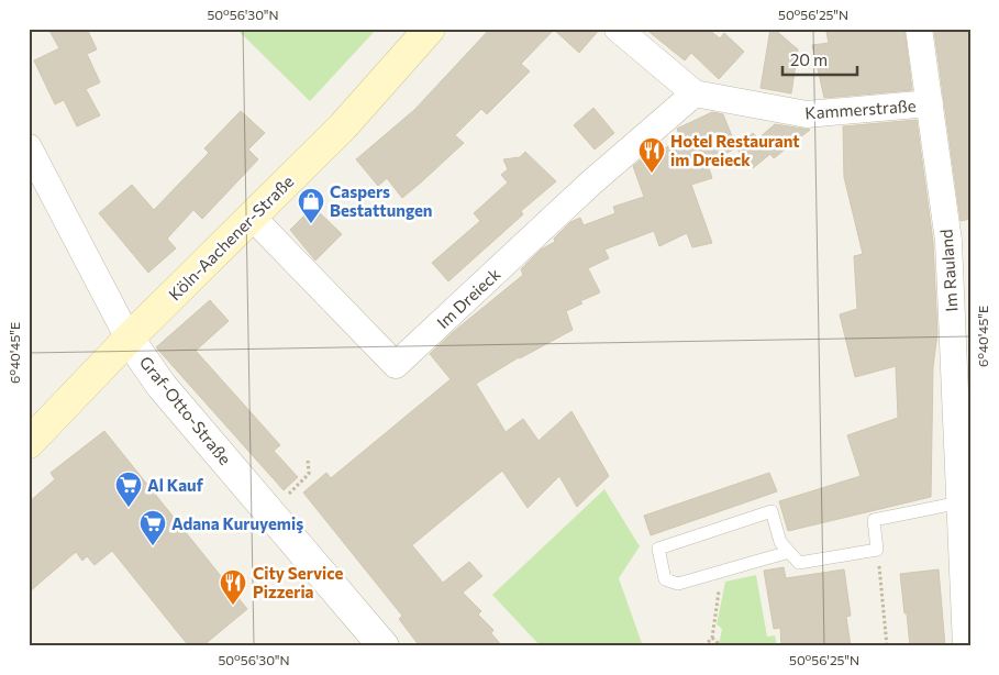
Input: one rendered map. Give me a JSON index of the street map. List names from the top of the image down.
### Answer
{
  "streets": {
    "main road": ["Köln-Aachener-Straße"],
    "street": [
      "Kammerstraße",
      "Im Rauland",
      "Im Dreieck",
      "Graf-Otto-Straße"
    ]
  },
  "crossings": [
    ["Kammerstraße", "Im Rauland"],
    ["Kammerstraße", "Im Dreieck"],
    ["Köln-Aachener-Straße", "Im Dreieck"],
    ["Köln-Aachener-Straße", "Graf-Otto-Straße"]
  ],
  "places": {
    "restaurant": ["Hotel Restaurant im Dreieck", "City Service Pizzeria"],
    "shop": ["Caspers Bestattungen"],
    "supermarket": ["Al Kauf", "Adana Kuruyemiş"]
  },
  "scale_bar": "20 m",
  "coordinates": ["50°56'30\"N", "50°56'25\"N", "6°40'45\"E"]
}
